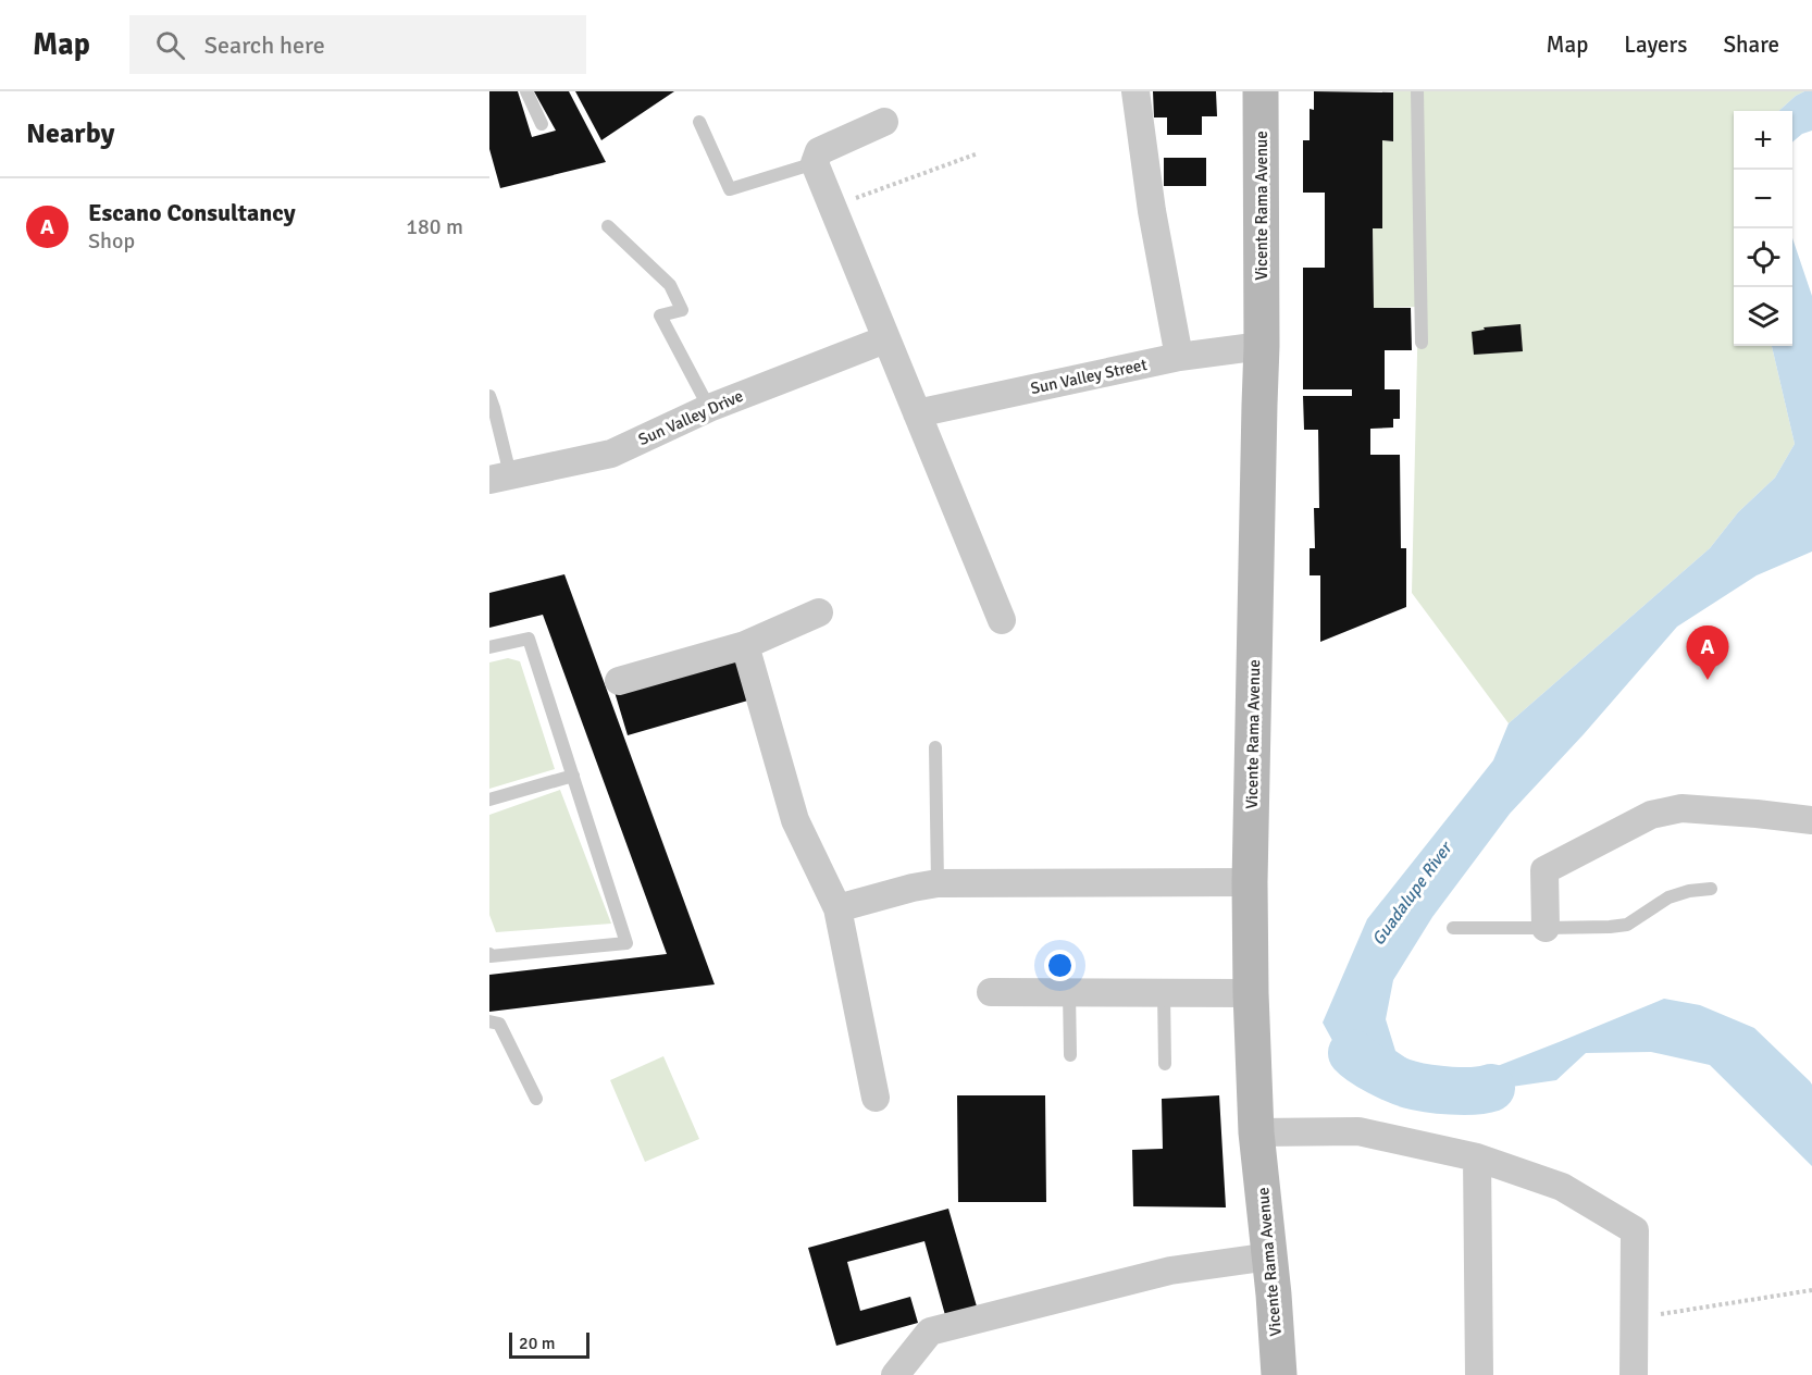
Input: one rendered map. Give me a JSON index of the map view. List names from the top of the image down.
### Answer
{
  "streets": {
    "main road": ["Vicente Rama Avenue"],
    "street": ["Sun Valley Street", "Sun Valley Drive"]
  },
  "crossings": [
    ["Vicente Rama Avenue", "Sun Valley Street"]
  ],
  "water": ["Guadalupe River"],
  "scale_bar": "20 m",
  "page": {
    "header": "Map",
    "search": "Search here",
    "nav": ["Map", "Layers", "Share"],
    "heading": "Nearby",
    "map_buttons": ["+", "−"],
    "list": [
      {
        "mark": "A",
        "name": "Escano Consultancy",
        "note": "Shop",
        "value": "180 m"
      }
    ],
    "pins": "A",
    "scale": "20 m"
  }
}
